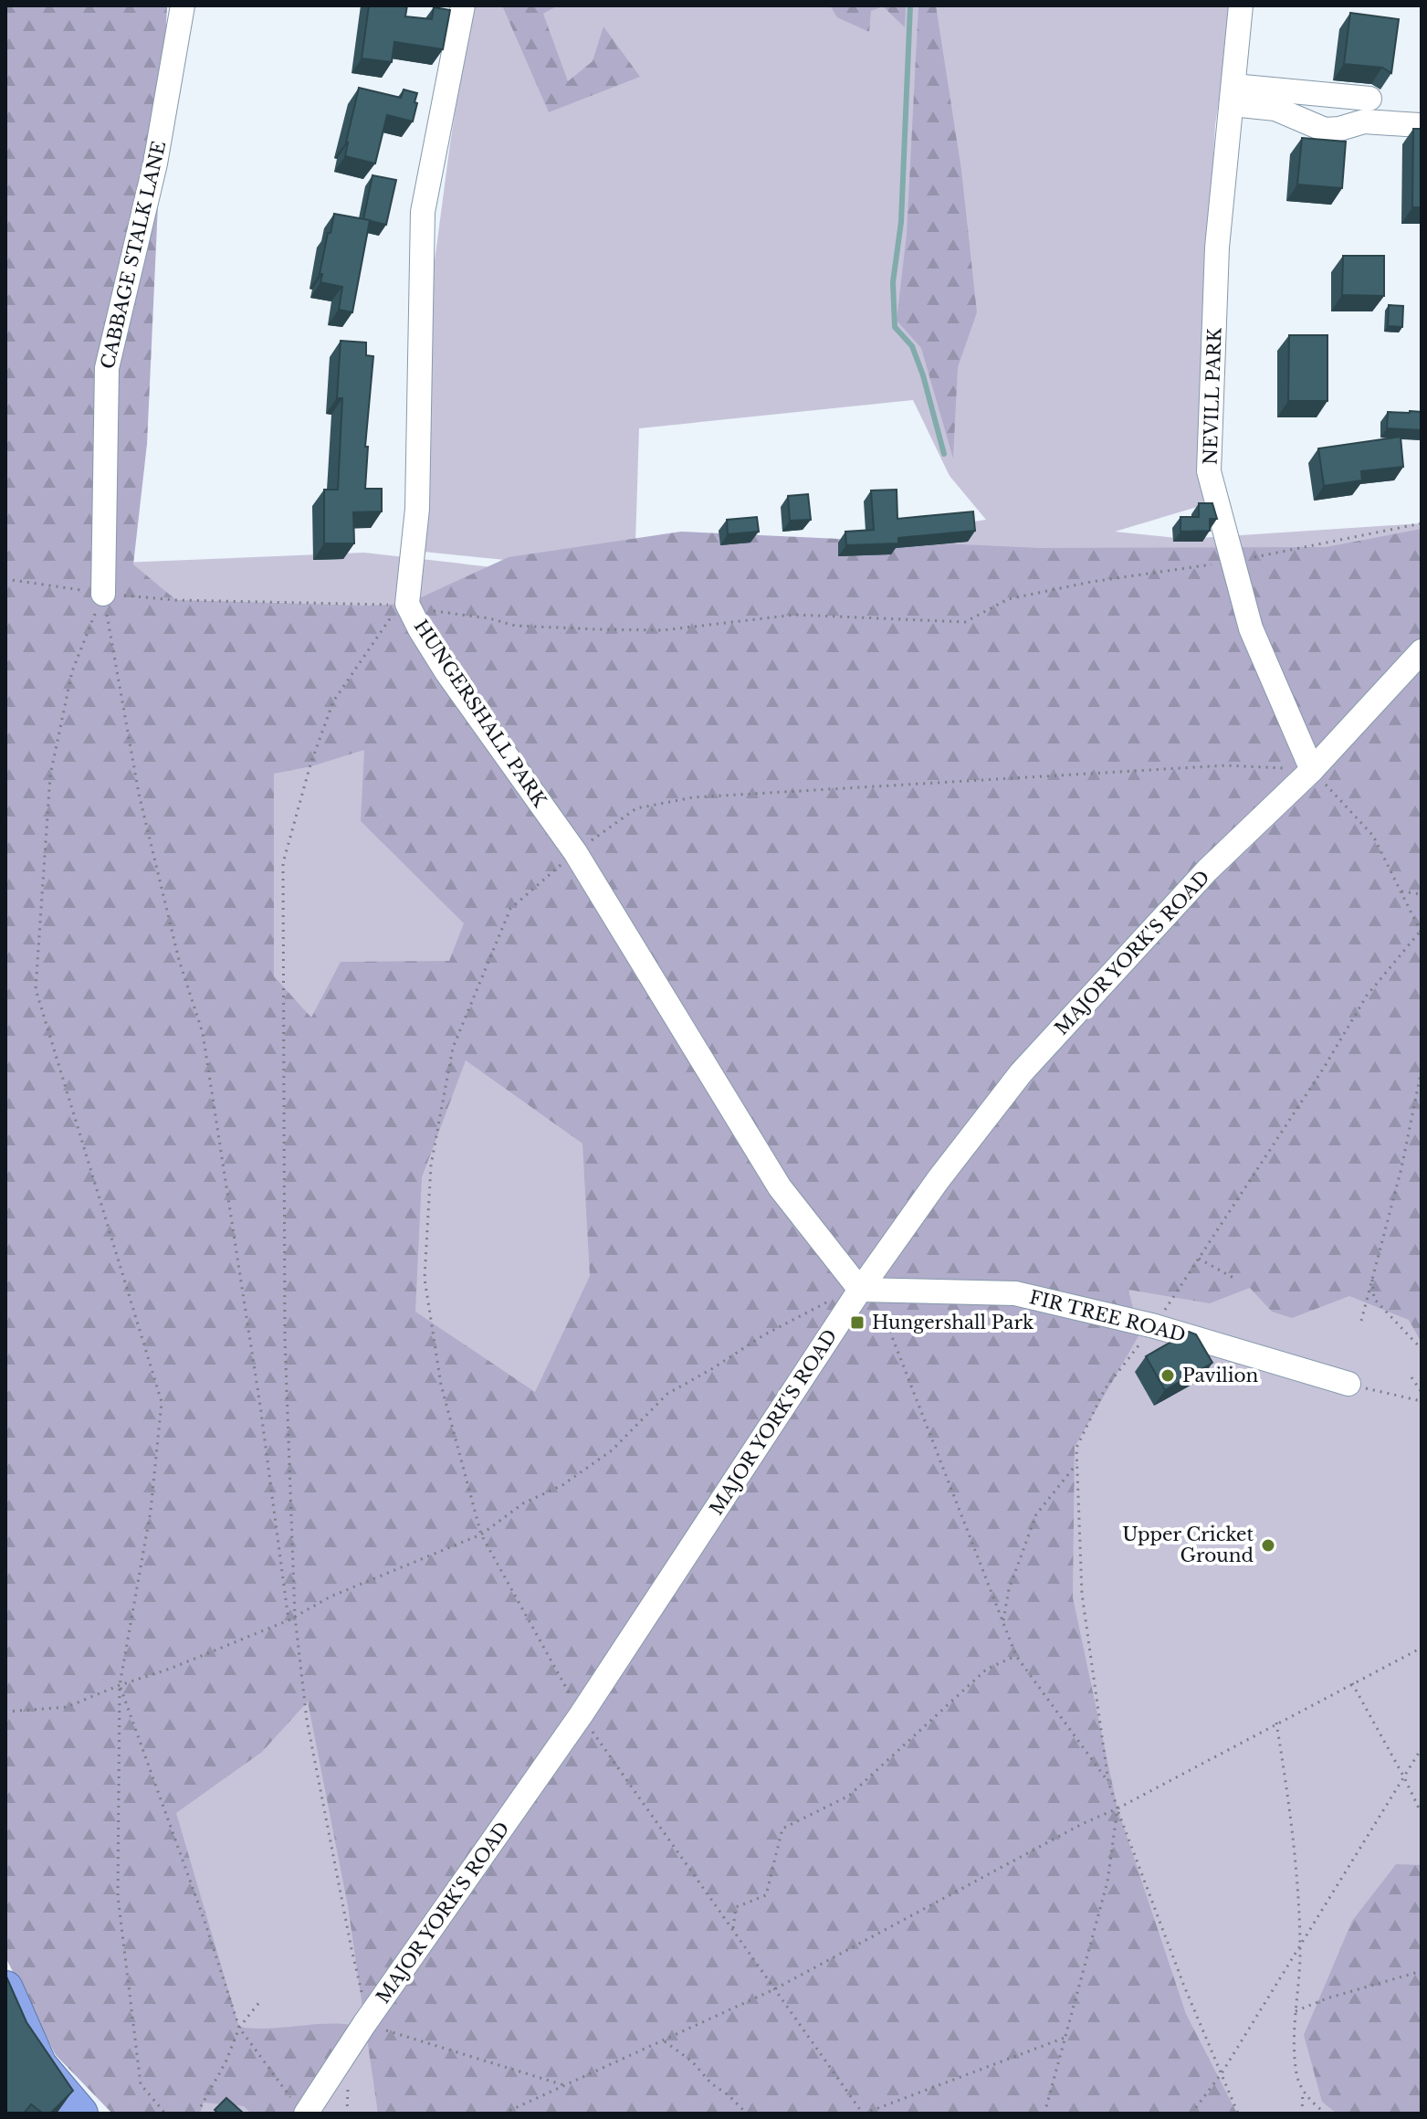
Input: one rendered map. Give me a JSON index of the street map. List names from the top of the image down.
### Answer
{
  "streets": {
    "street": [
      "CABBAGE STALK LANE",
      "NEVILL PARK",
      "HUNGERSHALL PARK",
      "MAJOR YORK'S ROAD",
      "FIR TREE ROAD"
    ]
  },
  "crossings": [
    ["NEVILL PARK", "MAJOR YORK'S ROAD"],
    ["HUNGERSHALL PARK", "MAJOR YORK'S ROAD"],
    ["HUNGERSHALL PARK", "FIR TREE ROAD"],
    ["MAJOR YORK'S ROAD", "FIR TREE ROAD"]
  ],
  "places": {
    "transit": ["Hungershall Park"],
    "other": ["Pavilion", "Upper Cricket Ground"]
  }
}
